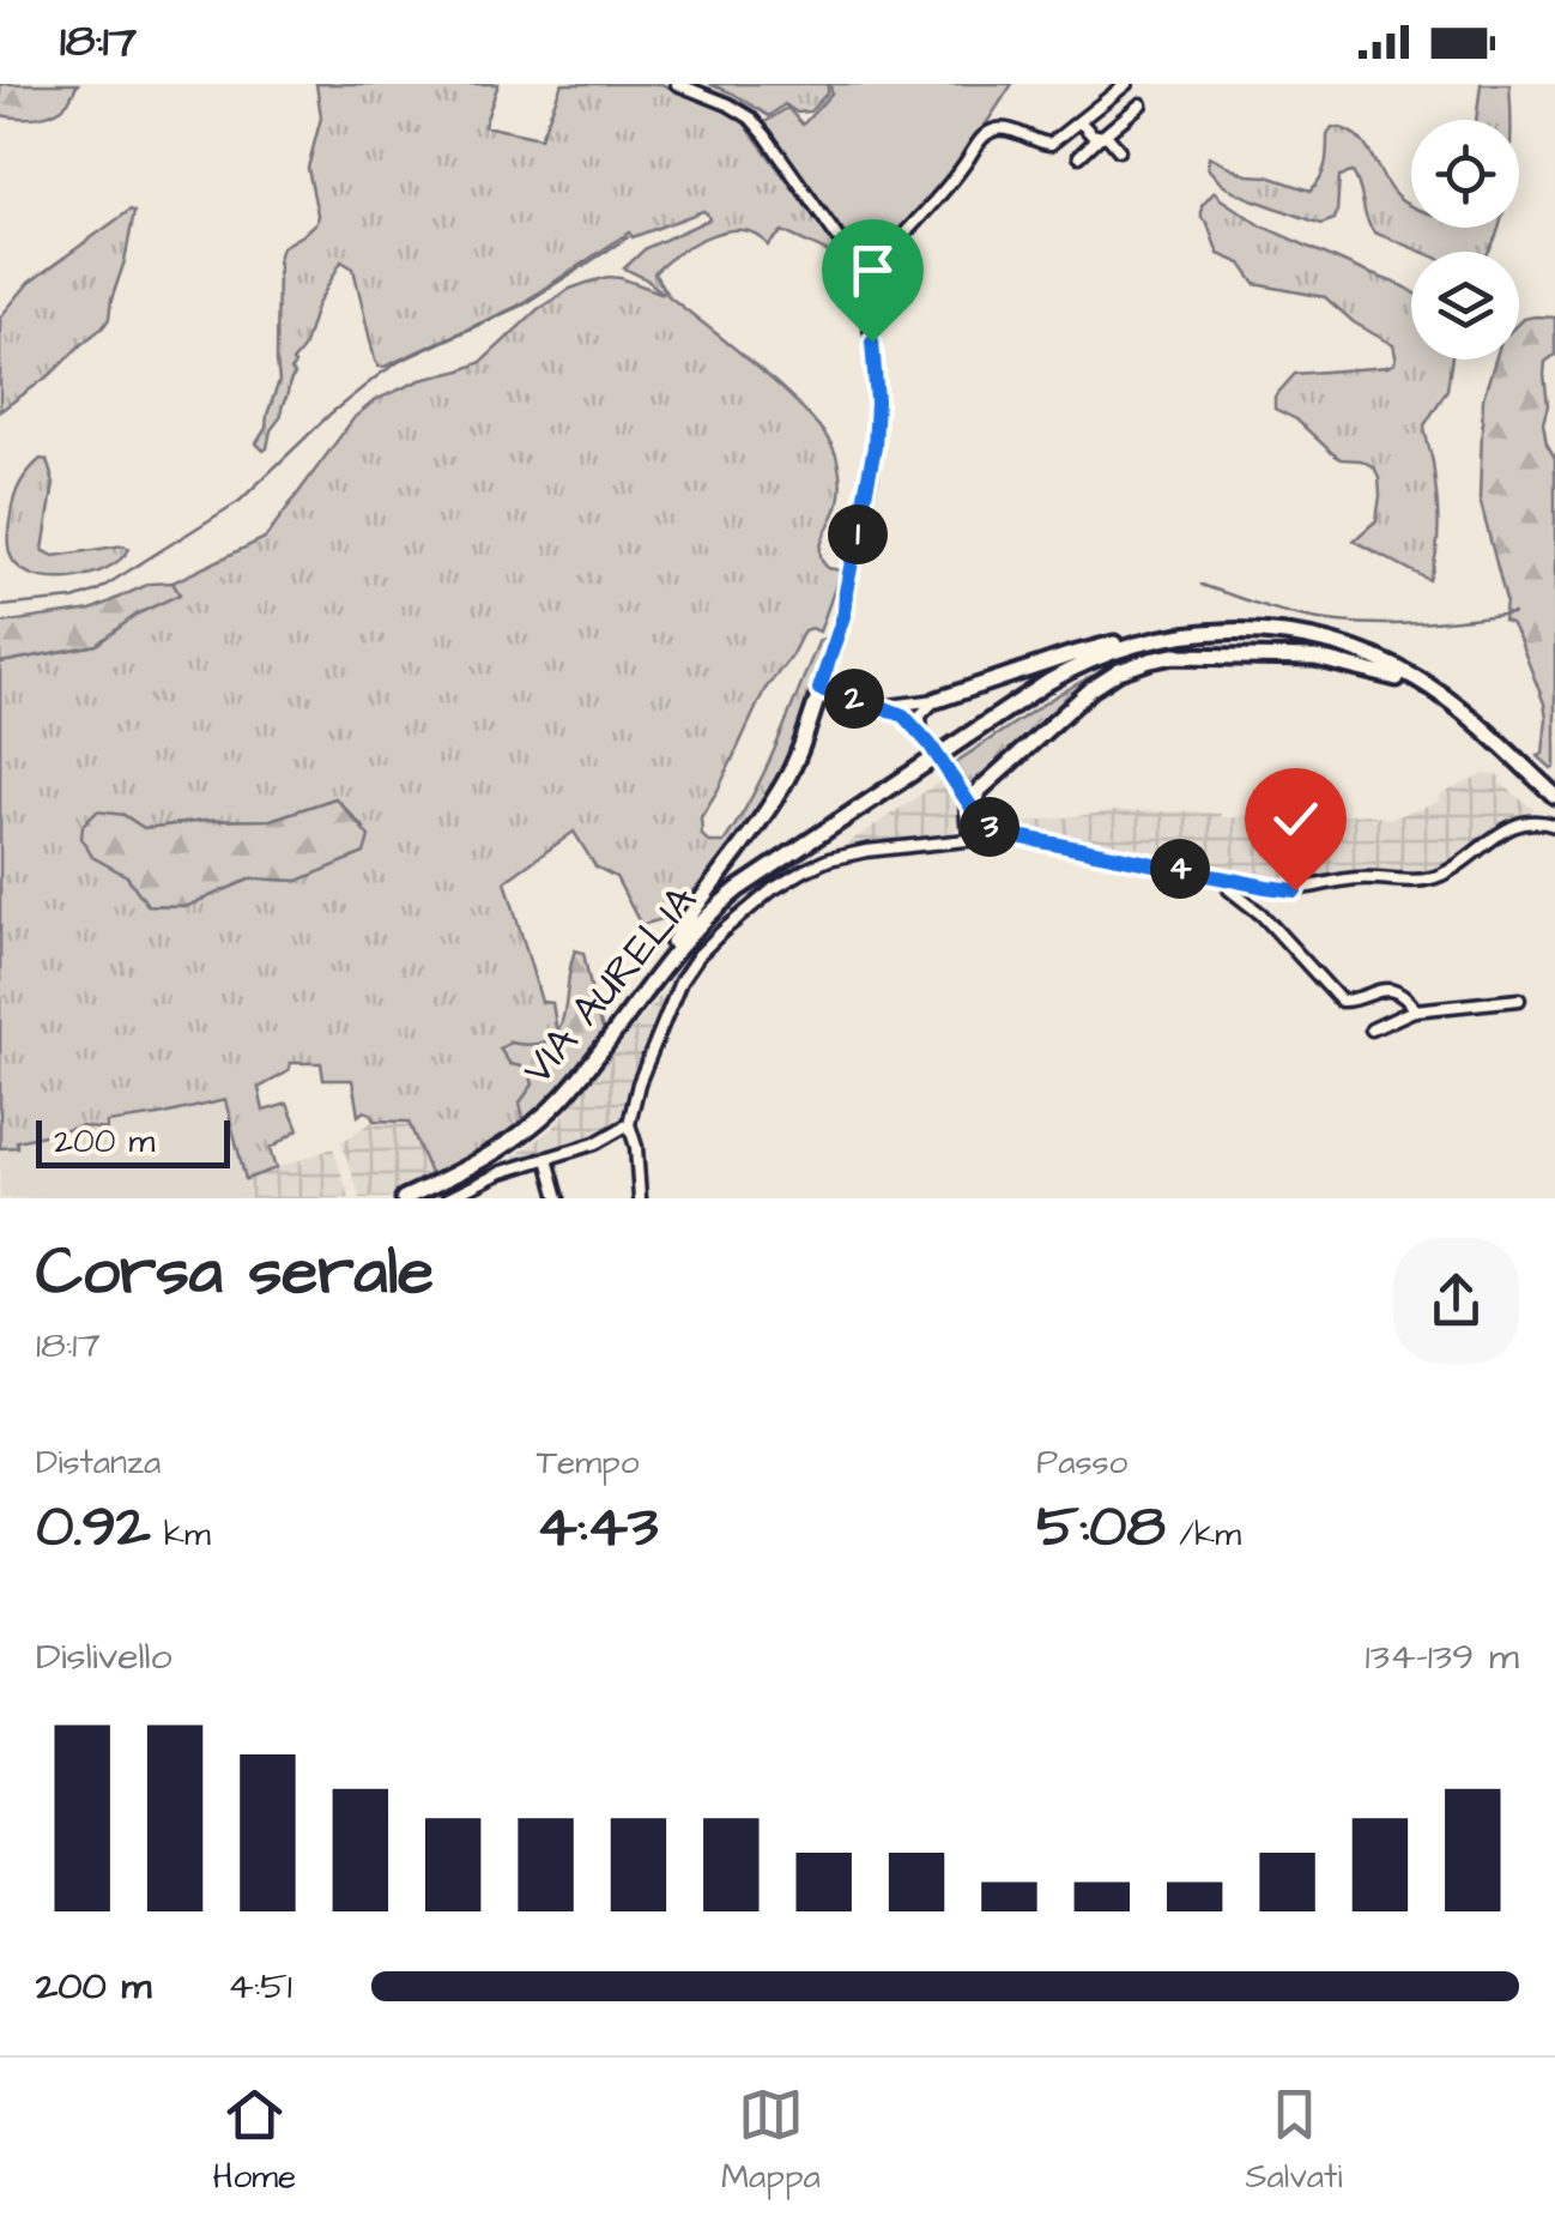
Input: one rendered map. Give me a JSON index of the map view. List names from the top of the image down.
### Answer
{
  "streets": {
    "highway": ["VIA AURELIA"]
  },
  "scale_bar": "200 m",
  "page": {
    "status": "18:17",
    "pins": [
      "1",
      "2",
      "3",
      "4"
    ],
    "scale": "200 m",
    "heading": ["Corsa serale", "18:17"],
    "stats": [
      ["Distanza", "0.92 km"],
      ["Tempo", "4:43"],
      ["Passo", "5:08 /km"]
    ],
    "chart": ["Dislivello", "134–139 m"],
    "list": [
      {
        "name": "200 m",
        "note": "4:51"
      }
    ],
    "tabs": ["Home", "Mappa", "Salvati"]
  }
}
